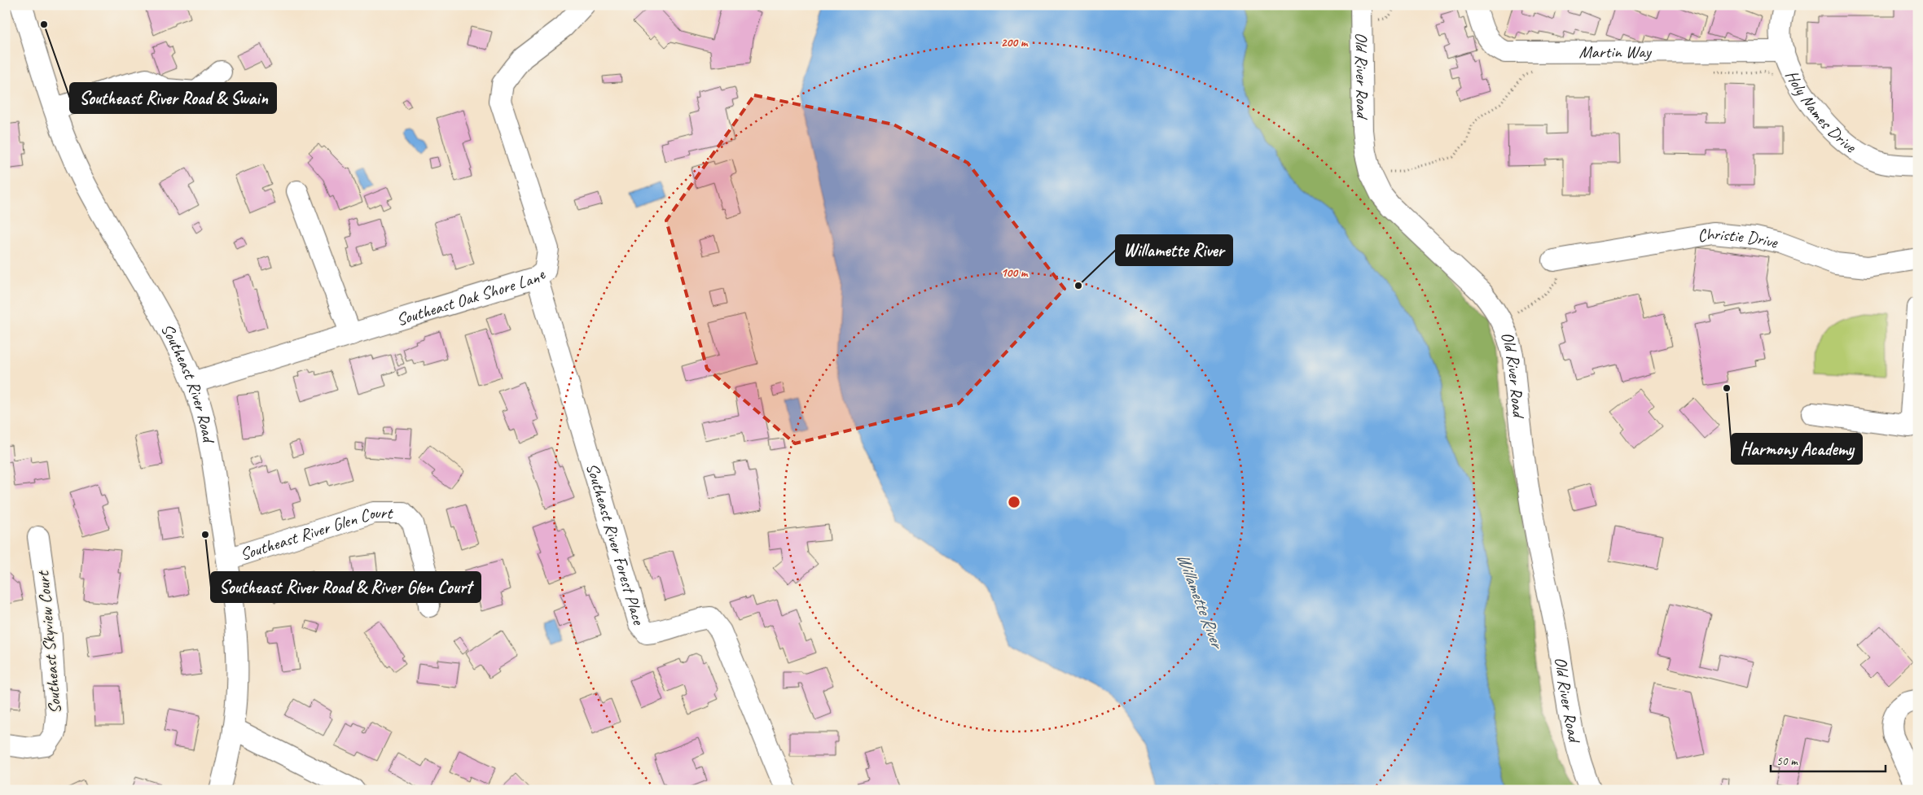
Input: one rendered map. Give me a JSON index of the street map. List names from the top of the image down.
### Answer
{
  "streets": {
    "street": [
      "Martin Way",
      "Old River Road",
      "Holy Names Drive",
      "Christie Drive",
      "Southeast Oak Shore Lane",
      "Southeast River Road",
      "Southeast River Glen Court",
      "Southeast River Forest Place",
      "Southeast Skyview Court"
    ]
  },
  "crossings": [
    ["Martin Way", "Holy Names Drive"],
    ["Southeast Oak Shore Lane", "Southeast River Road"],
    ["Southeast Oak Shore Lane", "Southeast River Forest Place"],
    ["Southeast River Road", "Southeast River Glen Court"]
  ],
  "water": ["Willamette River"],
  "places": [
    "Southeast River Road & Swain",
    "Willamette River",
    "Harmony Academy",
    "Southeast River Road & River Glen Court"
  ],
  "scale_bar": "50 m",
  "rings": ["200 m", "100 m"]
}
